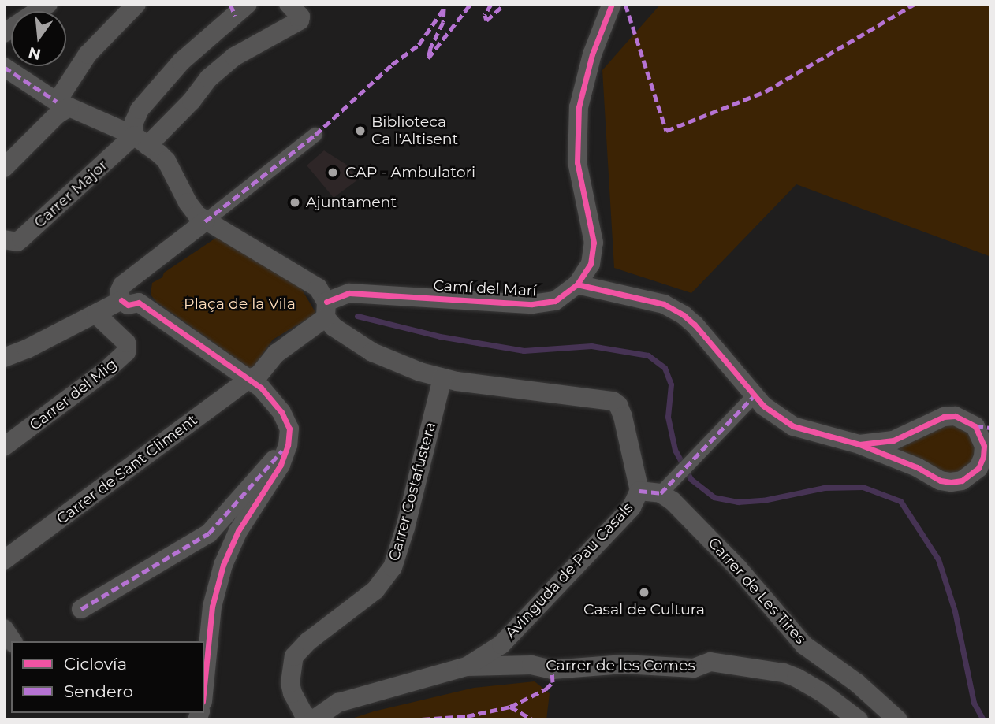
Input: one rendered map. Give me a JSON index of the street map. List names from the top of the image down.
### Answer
{
  "streets": {
    "street": [
      "Carrer Major",
      "Camí del Marí",
      "Carrer del Mig",
      "Carrer de Sant Climent",
      "Carrer Costafustera",
      "Avinguda de Pau Casals",
      "Carrer de Les Tires",
      "Carrer de les Comes"
    ]
  },
  "crossings": [
    ["Carrer Costafustera", "Avinguda de Pau Casals"],
    ["Avinguda de Pau Casals", "Carrer de les Comes"]
  ],
  "parks": ["Plaça de la Vila"],
  "places": [
    "Biblioteca Ca l'Altisent",
    "CAP - Ambulatori",
    "Ajuntament",
    "Casal de Cultura"
  ],
  "legend": ["Ciclovía", "Sendero"],
  "north": "bottom"
}
